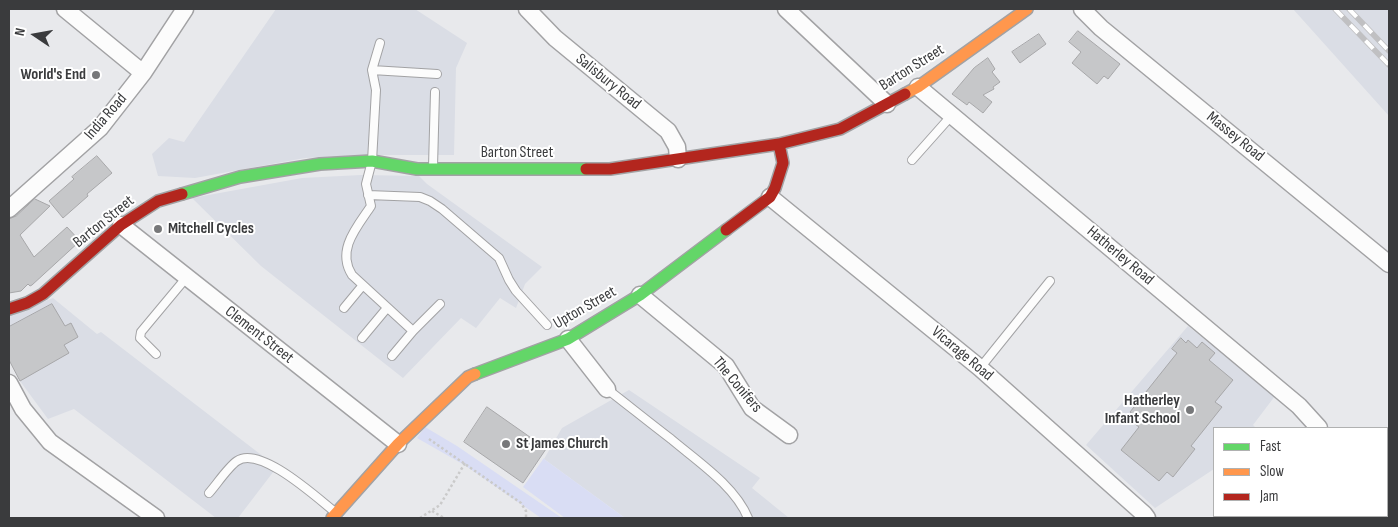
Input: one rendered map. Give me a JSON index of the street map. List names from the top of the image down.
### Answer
{
  "streets": {
    "main road": ["Barton Street", "Upton Street"],
    "street": [
      "Salisbury Road",
      "India Road",
      "Massey Road",
      "Hatherley Road",
      "Clement Street",
      "Vicarage Road",
      "The Conifers"
    ]
  },
  "crossings": [
    ["Barton Street", "Salisbury Road"],
    ["Barton Street", "Hatherley Road"],
    ["Barton Street", "Clement Street"],
    ["Upton Street", "Clement Street"],
    ["Upton Street", "Vicarage Road"],
    ["Upton Street", "The Conifers"]
  ],
  "places": [
    "World's End",
    "Mitchell Cycles",
    "Hatherley Infant School",
    "St James Church"
  ],
  "legend": ["Fast", "Slow", "Jam"],
  "north": "left"
}
